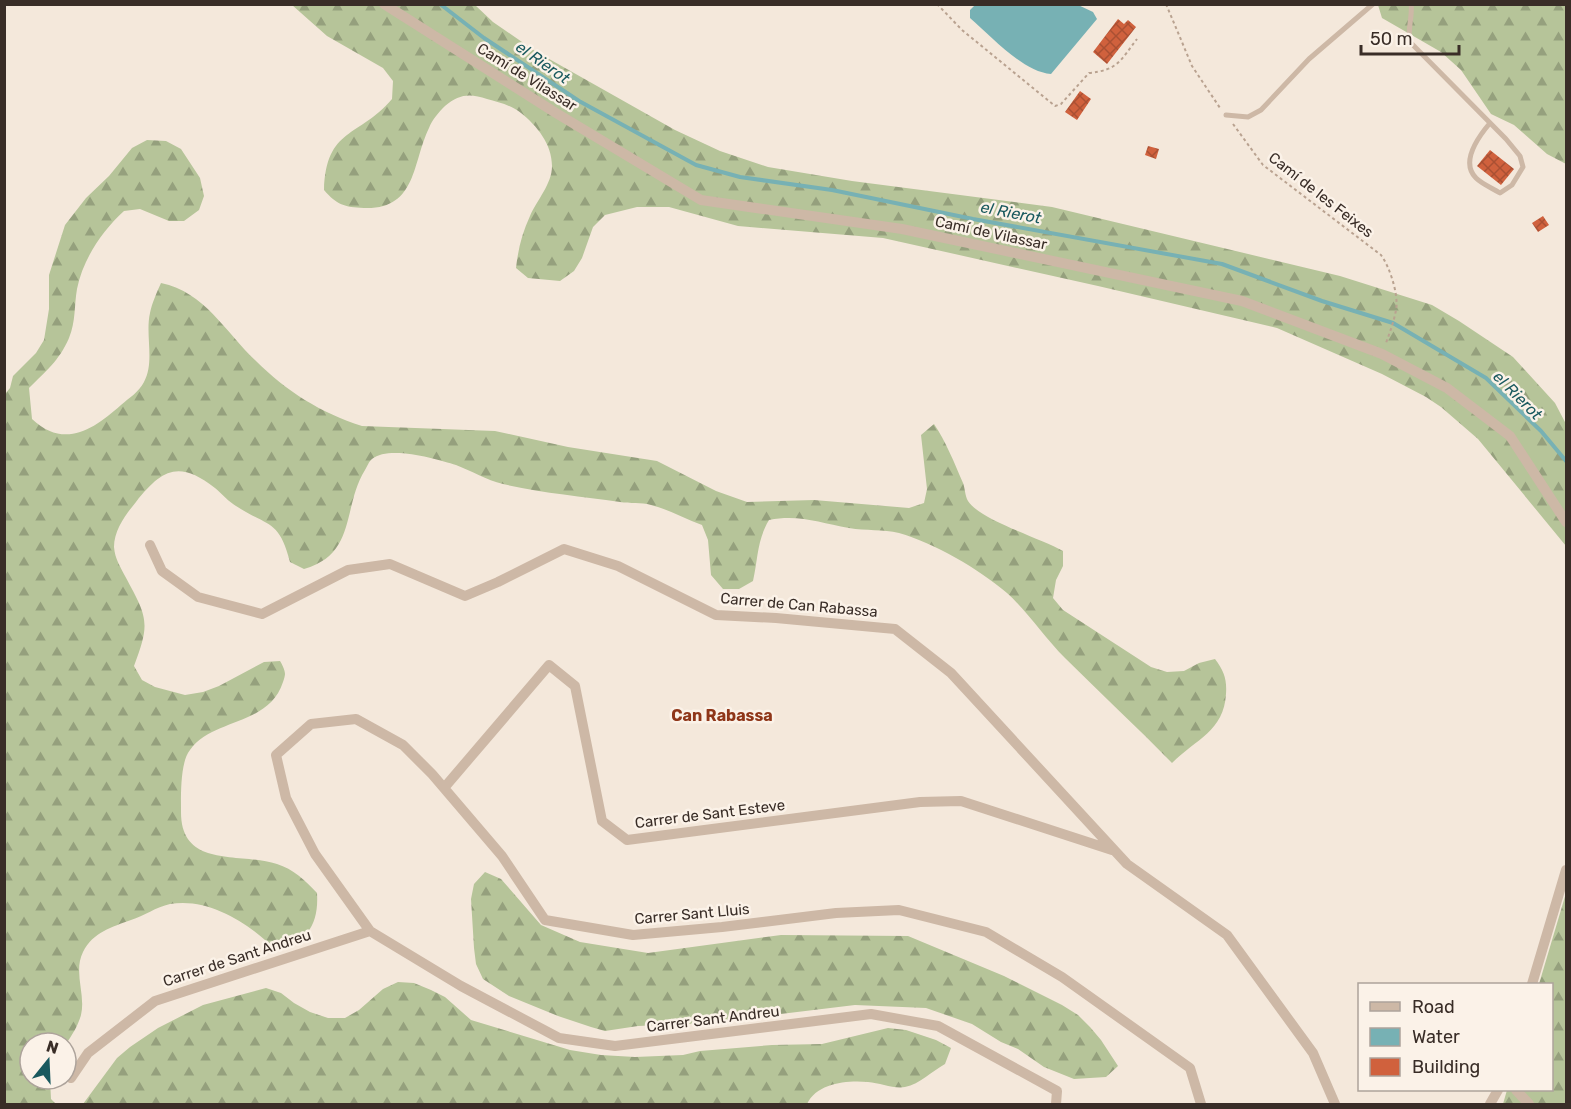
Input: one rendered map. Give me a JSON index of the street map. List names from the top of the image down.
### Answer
{
  "streets": {
    "street": [
      "Camí de Vilassar",
      "Carrer de Can Rabassa",
      "Carrer de Sant Esteve",
      "Carrer Sant Lluis",
      "Carrer de Sant Andreu",
      "Carrer Sant Andreu"
    ],
    "path": ["Camí de les Feixes"]
  },
  "crossings": [
    ["Carrer de Can Rabassa", "Carrer de Sant Esteve"],
    ["Carrer de Sant Esteve", "Carrer Sant Lluis"],
    ["Carrer Sant Lluis", "Carrer de Sant Andreu"],
    ["Carrer Sant Lluis", "Carrer Sant Andreu"],
    ["Carrer de Sant Andreu", "Carrer Sant Andreu"]
  ],
  "districts": ["Can Rabassa"],
  "water": ["el Rierot"],
  "legend": ["Road", "Water", "Building"],
  "scale_bar": "50 m",
  "north": "top"
}
